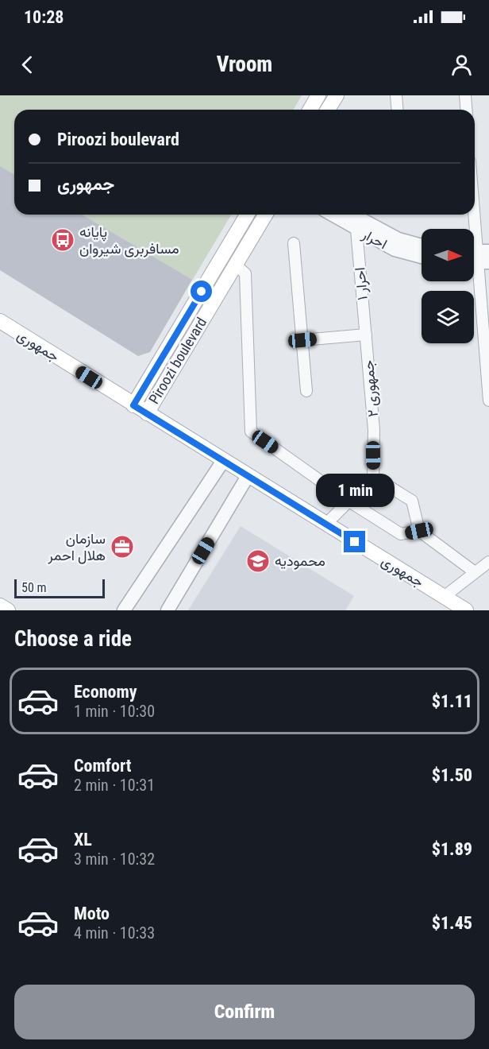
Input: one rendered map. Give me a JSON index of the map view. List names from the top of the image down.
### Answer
{
  "streets": {
    "main road": ["جمهوری", "Piroozi boulevard"],
    "street": ["احرار", "احرار ۱", "جمهوری ۲"]
  },
  "crossings": [
    ["احرار", "احرار ۱"],
    ["احرار ۱", "جمهوری ۲"],
    ["جمهوری", "Piroozi boulevard"]
  ],
  "places": {
    "bus stop": ["پایانه مسافربری شیروان"],
    "office": ["سازمان هلال احمر"],
    "school or university": ["محمودیه"]
  },
  "scale_bar": "50 m",
  "north": "right",
  "page": {
    "status": "10:28",
    "header": "Vroom",
    "banner": ["Piroozi boulevard", "جمهوری"],
    "bubble": "1 min",
    "scale": "50 m",
    "heading": "Choose a ride",
    "list": [
      {
        "name": "Economy",
        "note": "1 min · 10:30",
        "value": "$1.11"
      },
      {
        "name": "Comfort",
        "note": "2 min · 10:31",
        "value": "$1.50"
      },
      {
        "name": "XL",
        "note": "3 min · 10:32",
        "value": "$1.89"
      },
      {
        "name": "Moto",
        "note": "4 min · 10:33",
        "value": "$1.45"
      }
    ],
    "buttons": "Confirm"
  }
}
